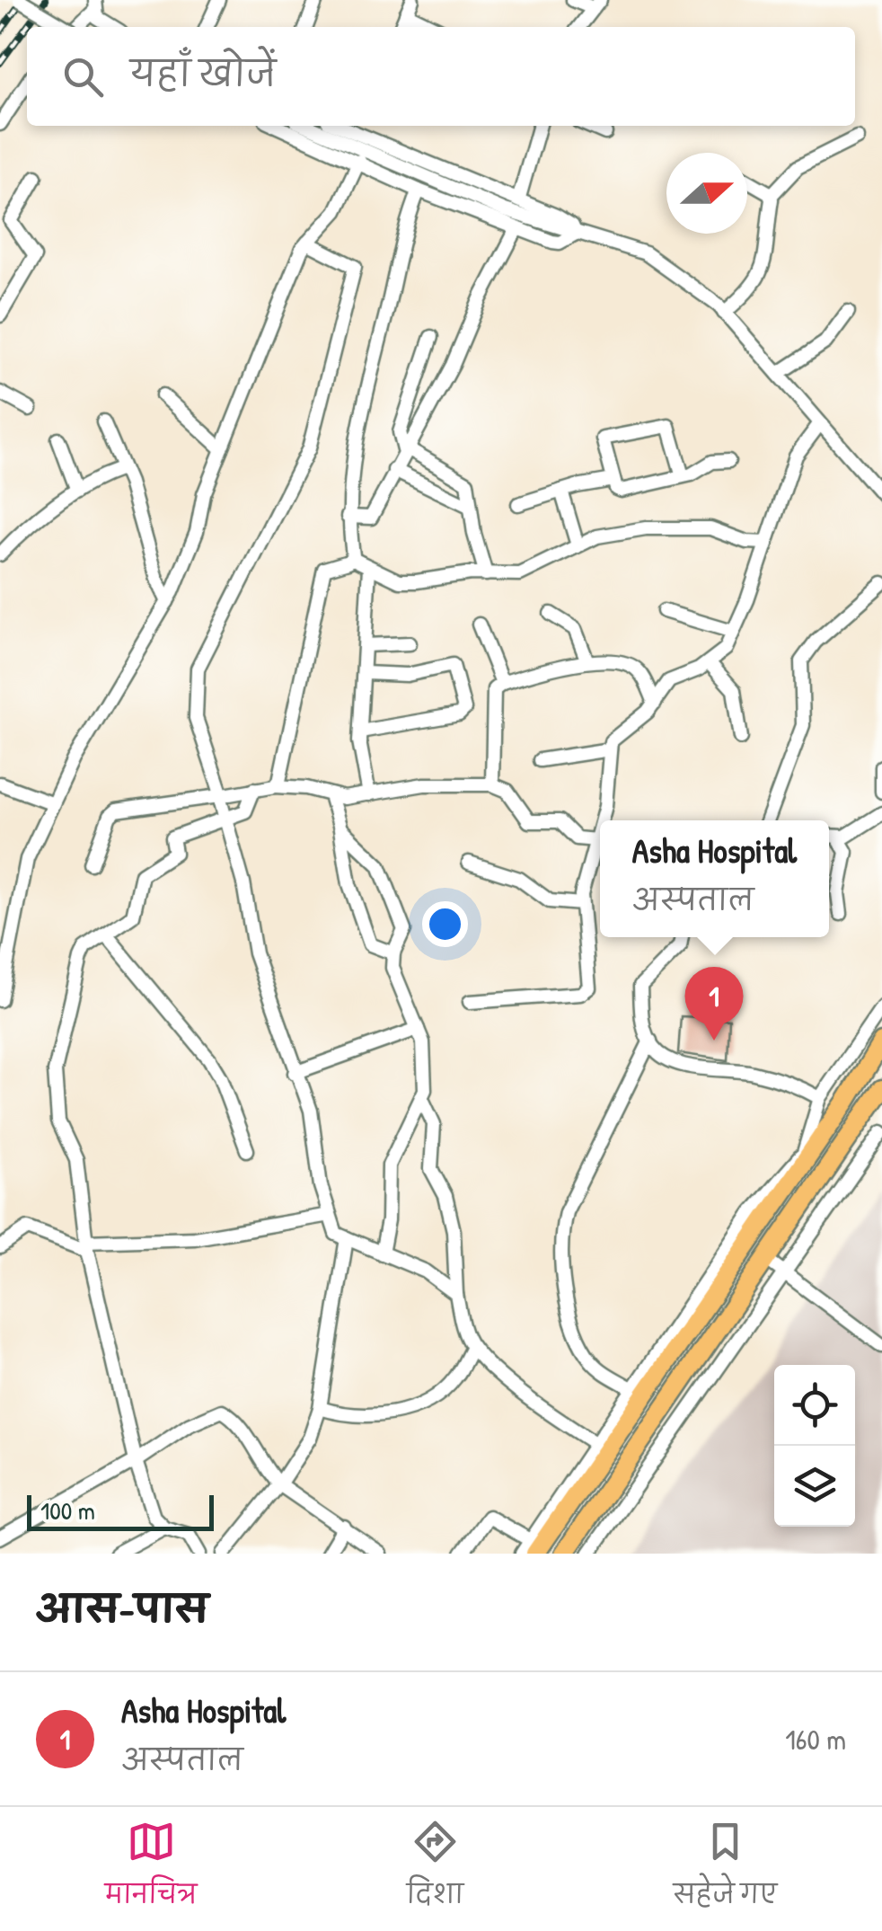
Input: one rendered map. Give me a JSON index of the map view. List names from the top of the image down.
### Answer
{
  "scale_bar": "100 m",
  "north": "right",
  "page": {
    "search": "यहाँ खोजें",
    "popup": ["Asha Hospital", "अस्पताल"],
    "pins": "1",
    "scale": "100 m",
    "heading": "आस-पास",
    "list": [
      {
        "mark": "1",
        "name": "Asha Hospital",
        "note": "अस्पताल",
        "value": "160 m"
      }
    ],
    "nav": ["मानचित्र", "दिशा", "सहेजे गए"]
  }
}
